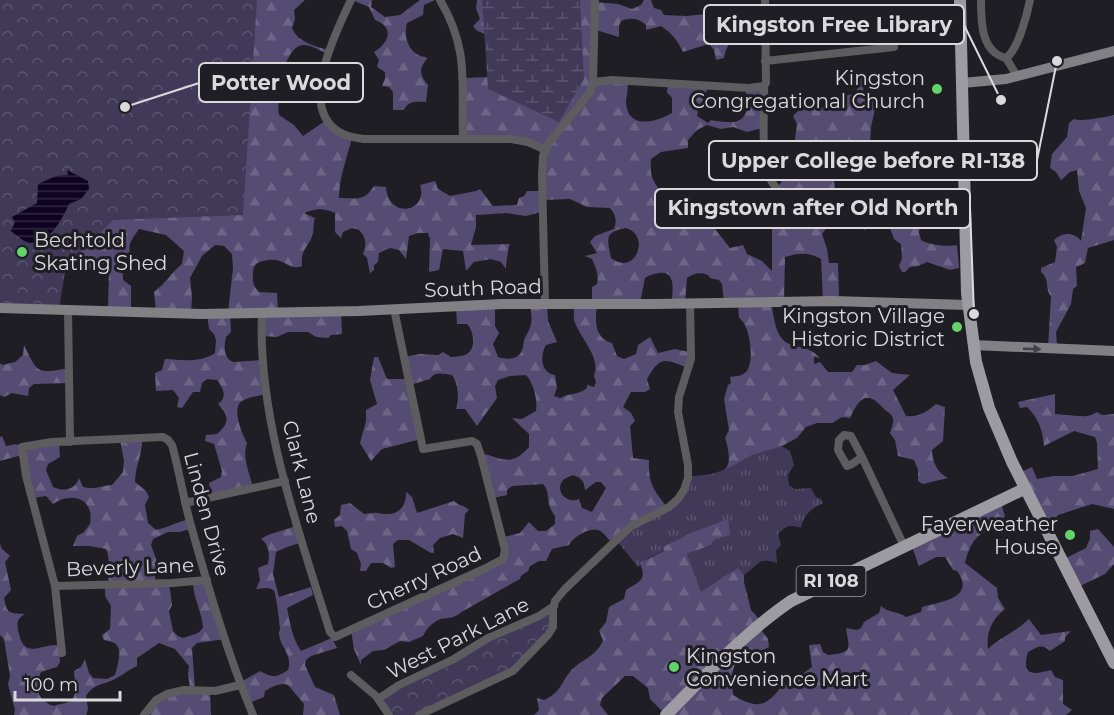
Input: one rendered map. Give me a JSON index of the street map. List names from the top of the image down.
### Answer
{
  "streets": {
    "main road": ["RI 108"],
    "street": [
      "South Road",
      "Clark Lane",
      "Linden Drive",
      "Beverly Lane",
      "Cherry Road",
      "West Park Lane"
    ]
  },
  "crossings": [
    ["South Road", "Clark Lane"],
    ["South Road", "Cherry Road"],
    ["Clark Lane", "Cherry Road"],
    ["Linden Drive", "Beverly Lane"]
  ],
  "places": [
    "Upper College before RI-138",
    "Kingston Congregational Church",
    "Kingston Free Library",
    "Potter Wood",
    "Bechtold Skating Shed",
    "Kingstown after Old North",
    "Kingston Village Historic District",
    "Fayerweather House",
    "Kingston Convenience Mart"
  ],
  "scale_bar": "100 m"
}
